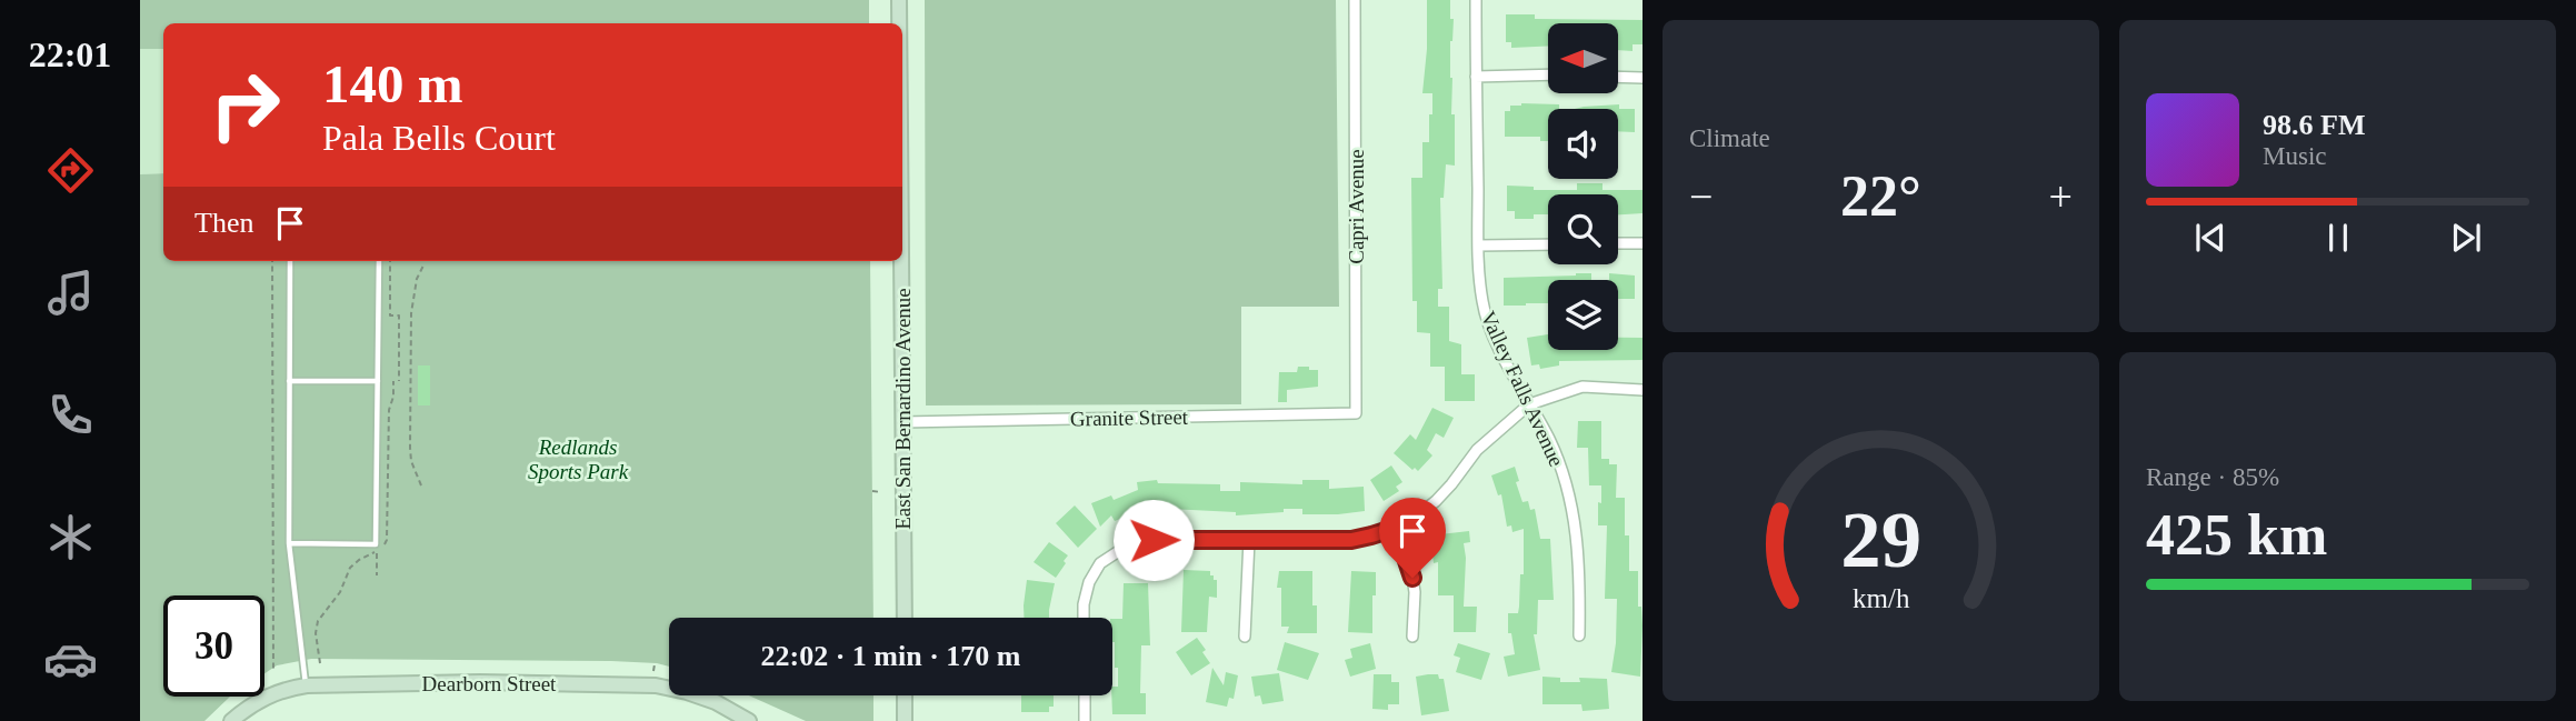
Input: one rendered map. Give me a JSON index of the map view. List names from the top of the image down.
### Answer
{
  "streets": {
    "street": [
      "Capri Avenue",
      "Valley Falls Avenue",
      "East San Bernardino Avenue",
      "Granite Street",
      "Dearborn Street"
    ]
  },
  "crossings": [
    ["Capri Avenue", "Granite Street"],
    ["East San Bernardino Avenue", "Granite Street"]
  ],
  "parks": ["Redlands Sports Park"],
  "north": "left",
  "page": {
    "tabs": "22:01",
    "tile": [
      "Climate",
      ["Range · 85%", "425 km"]
    ],
    "turn": ["140 m", "Pala Bells Court"],
    "song": ["98.6 FM", "Music"],
    "heat": ["−", "22°", "+"],
    "then": "Then",
    "limit": "30",
    "trip": "22:02 · 1 min · 170 m",
    "gauge": ["29", "km/h"]
  }
}
